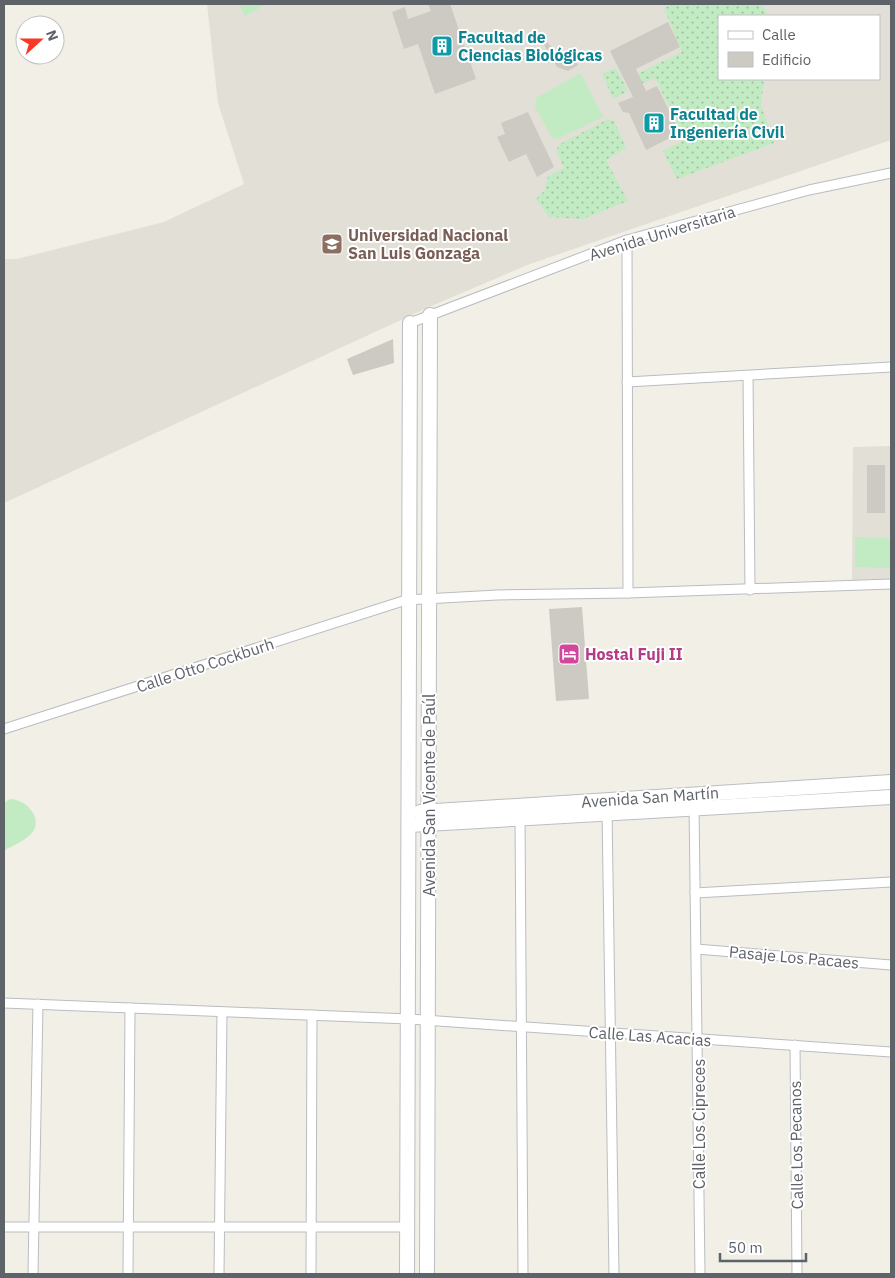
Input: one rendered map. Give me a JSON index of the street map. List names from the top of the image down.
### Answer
{
  "streets": {
    "street": [
      "Avenida Universitaria",
      "Calle Otto Cockburh",
      "Avenida San Vicente de Paúl",
      "Avenida San Martín",
      "Pasaje Los Pacaes",
      "Calle Las Acacias",
      "Calle Los Cipreces",
      "Calle Los Pecanos"
    ]
  },
  "crossings": [
    ["Avenida Universitaria", "Avenida San Vicente de Paúl"],
    ["Avenida San Vicente de Paúl", "Avenida San Martín"],
    ["Avenida San Vicente de Paúl", "Calle Las Acacias"],
    ["Avenida San Martín", "Calle Los Cipreces"],
    ["Pasaje Los Pacaes", "Calle Los Cipreces"],
    ["Calle Las Acacias", "Calle Los Cipreces"],
    ["Calle Las Acacias", "Calle Los Pecanos"]
  ],
  "places": {
    "building": ["Facultad de Ciencias Biológicas", "Facultad de Ingeniería Civil"],
    "school or university": ["Universidad Nacional San Luis Gonzaga"],
    "hotel": ["Hostal Fuji II"]
  },
  "legend": ["Calle", "Edificio"],
  "scale_bar": "50 m",
  "north": "right"
}
